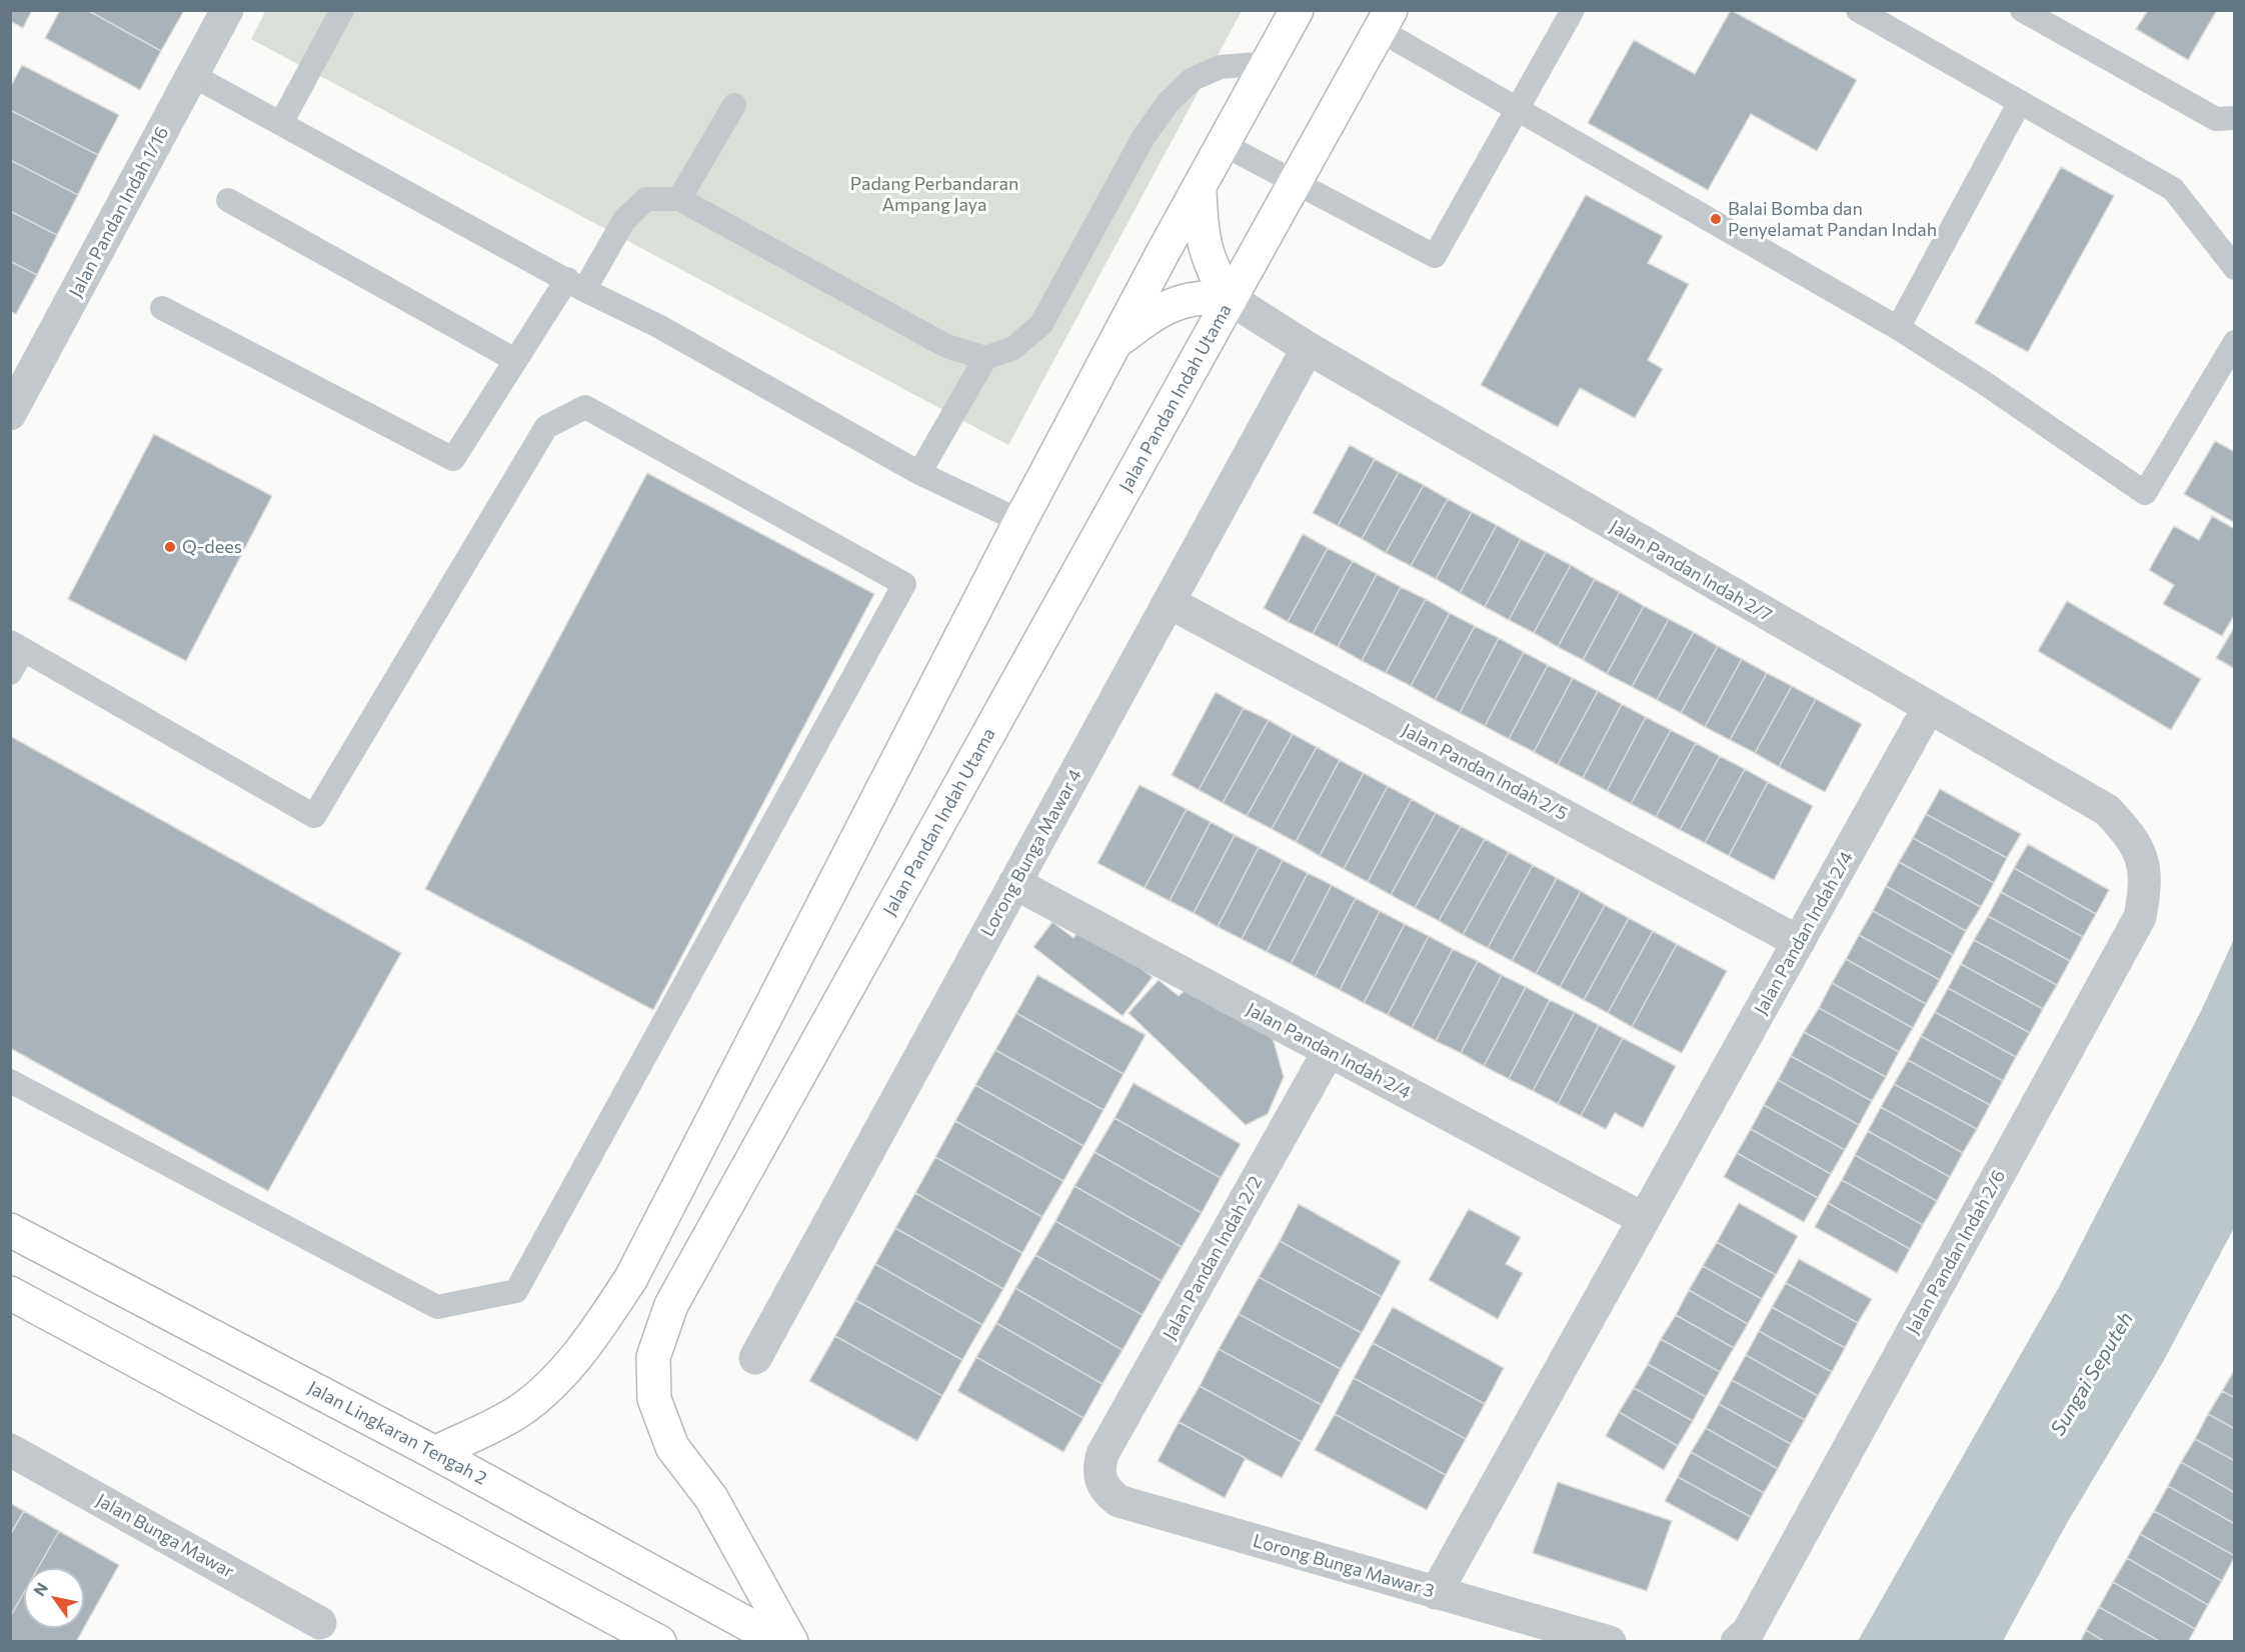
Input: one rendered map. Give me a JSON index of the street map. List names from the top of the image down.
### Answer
{
  "streets": {
    "main road": ["Jalan Pandan Indah Utama", "Jalan Lingkaran Tengah 2"],
    "street": [
      "Jalan Pandan Indah 1/16",
      "Jalan Pandan Indah 2/7",
      "Jalan Pandan Indah 2/5",
      "Lorong Bunga Mawar 4",
      "Jalan Pandan Indah 2/4",
      "Jalan Pandan Indah 2/6",
      "Jalan Pandan Indah 2/2",
      "Jalan Bunga Mawar",
      "Lorong Bunga Mawar 3"
    ]
  },
  "crossings": [
    ["Jalan Pandan Indah Utama", "Jalan Pandan Indah 2/7"],
    ["Jalan Pandan Indah 2/7", "Lorong Bunga Mawar 4"],
    ["Jalan Pandan Indah 2/7", "Jalan Pandan Indah 2/4"],
    ["Jalan Pandan Indah 2/7", "Jalan Pandan Indah 2/6"],
    ["Jalan Pandan Indah 2/5", "Lorong Bunga Mawar 4"],
    ["Jalan Pandan Indah 2/5", "Jalan Pandan Indah 2/4"],
    ["Lorong Bunga Mawar 4", "Jalan Pandan Indah 2/4"],
    ["Jalan Pandan Indah 2/4", "Jalan Pandan Indah 2/2"],
    ["Jalan Pandan Indah 2/4", "Lorong Bunga Mawar 3"],
    ["Jalan Pandan Indah 2/2", "Lorong Bunga Mawar 3"]
  ],
  "water": ["Sungai Seputeh"],
  "parks": ["Padang Perbandaran Ampang Jaya"],
  "places": ["Balai Bomba dan Penyelamat Pandan Indah", "Q-dees"],
  "north": "top left"
}
